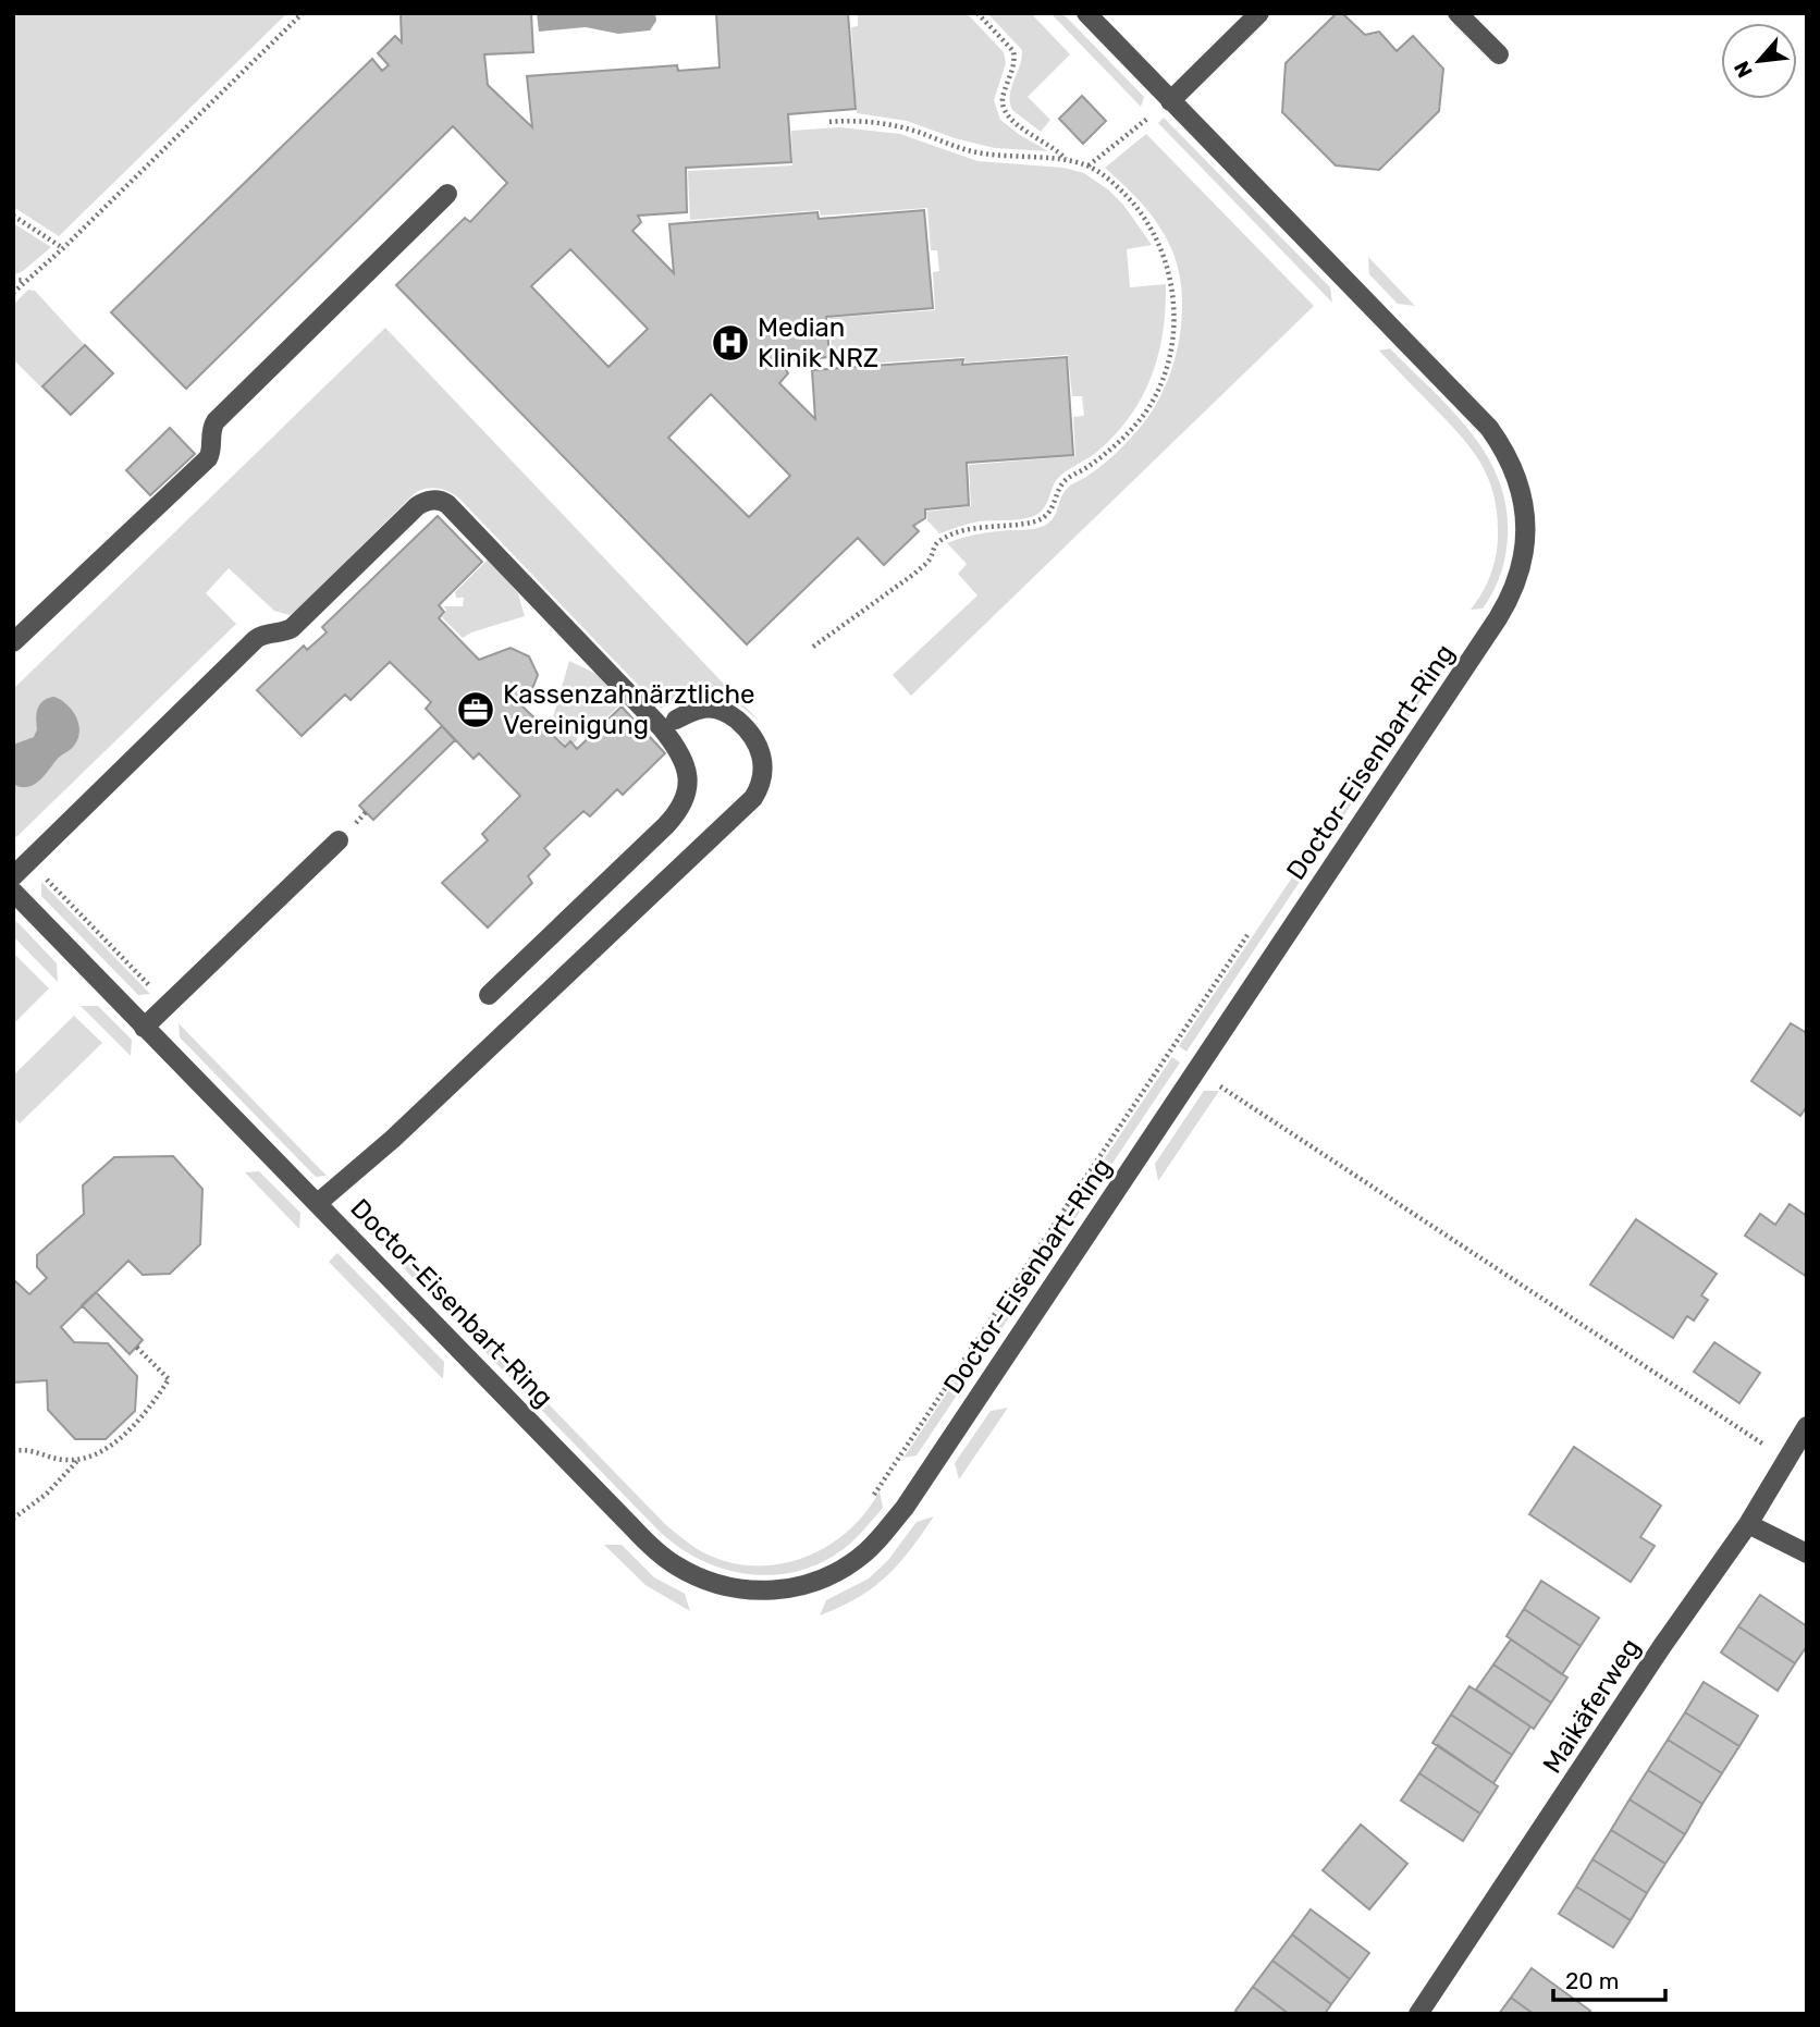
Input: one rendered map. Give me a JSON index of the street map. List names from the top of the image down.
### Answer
{
  "streets": {
    "street": ["Doctor-Eisenbart-Ring", "Maikäferweg"]
  },
  "places": {
    "hospital": ["Median Klinik NRZ"],
    "office": ["Kassenzahnärztliche Vereinigung"]
  },
  "scale_bar": "20 m",
  "north": "bottom left"
}
